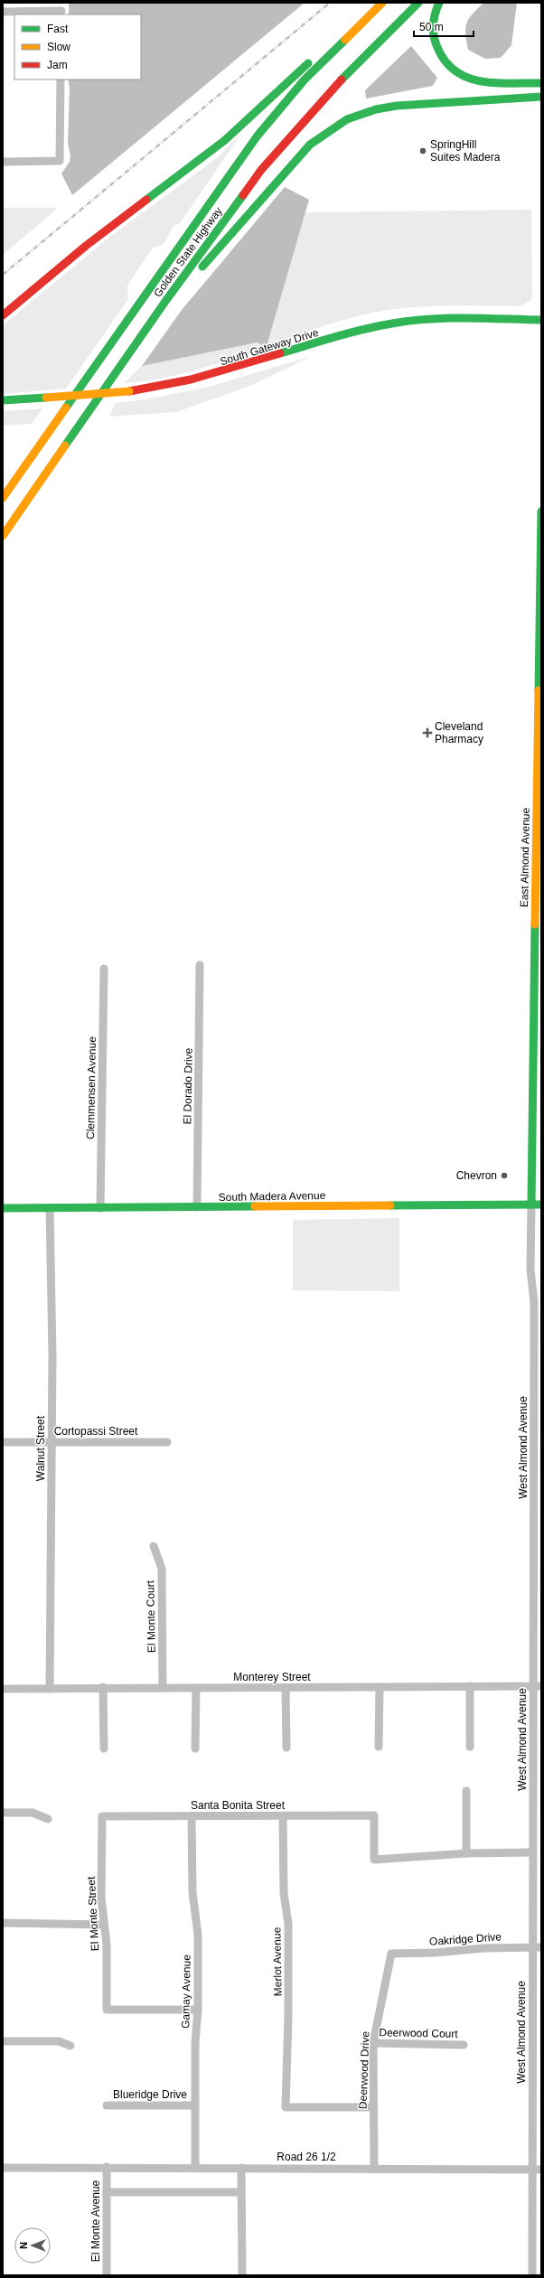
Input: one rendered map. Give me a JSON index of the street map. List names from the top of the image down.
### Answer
{
  "streets": {
    "main road": [
      "Golden State Highway",
      "South Gateway Drive",
      "East Almond Avenue",
      "South Madera Avenue"
    ],
    "street": [
      "El Dorado Drive",
      "Clemmensen Avenue",
      "Cortopassi Street",
      "West Almond Avenue",
      "Walnut Street",
      "El Monte Court",
      "Monterey Street",
      "Santa Bonita Street",
      "El Monte Street",
      "Oakridge Drive",
      "Merlot Avenue",
      "Gamay Avenue",
      "Deerwood Court",
      "Deerwood Drive",
      "Blueridge Drive",
      "Road 26 1/2",
      "El Monte Avenue"
    ]
  },
  "crossings": [
    ["East Almond Avenue", "South Madera Avenue"],
    ["East Almond Avenue", "West Almond Avenue"],
    ["El Dorado Drive", "South Madera Avenue"],
    ["Clemmensen Avenue", "South Madera Avenue"],
    ["South Madera Avenue", "West Almond Avenue"],
    ["South Madera Avenue", "Walnut Street"],
    ["Cortopassi Street", "Walnut Street"],
    ["West Almond Avenue", "Monterey Street"],
    ["West Almond Avenue", "Oakridge Drive"],
    ["West Almond Avenue", "Road 26 1/2"],
    ["Walnut Street", "Monterey Street"],
    ["El Monte Court", "Monterey Street"],
    ["Santa Bonita Street", "El Monte Street"],
    ["Santa Bonita Street", "Merlot Avenue"],
    ["Santa Bonita Street", "Gamay Avenue"],
    ["El Monte Street", "Gamay Avenue"],
    ["Oakridge Drive", "Deerwood Drive"],
    ["Merlot Avenue", "Deerwood Drive"],
    ["Gamay Avenue", "Blueridge Drive"],
    ["Gamay Avenue", "Road 26 1/2"],
    ["Deerwood Court", "Deerwood Drive"],
    ["Deerwood Drive", "Road 26 1/2"],
    ["Road 26 1/2", "El Monte Avenue"]
  ],
  "places": {
    "other": ["SpringHill Suites Madera", "Chevron"],
    "health": ["Cleveland Pharmacy"]
  },
  "legend": ["Fast", "Slow", "Jam"],
  "scale_bar": "50 m",
  "north": "left"
}
